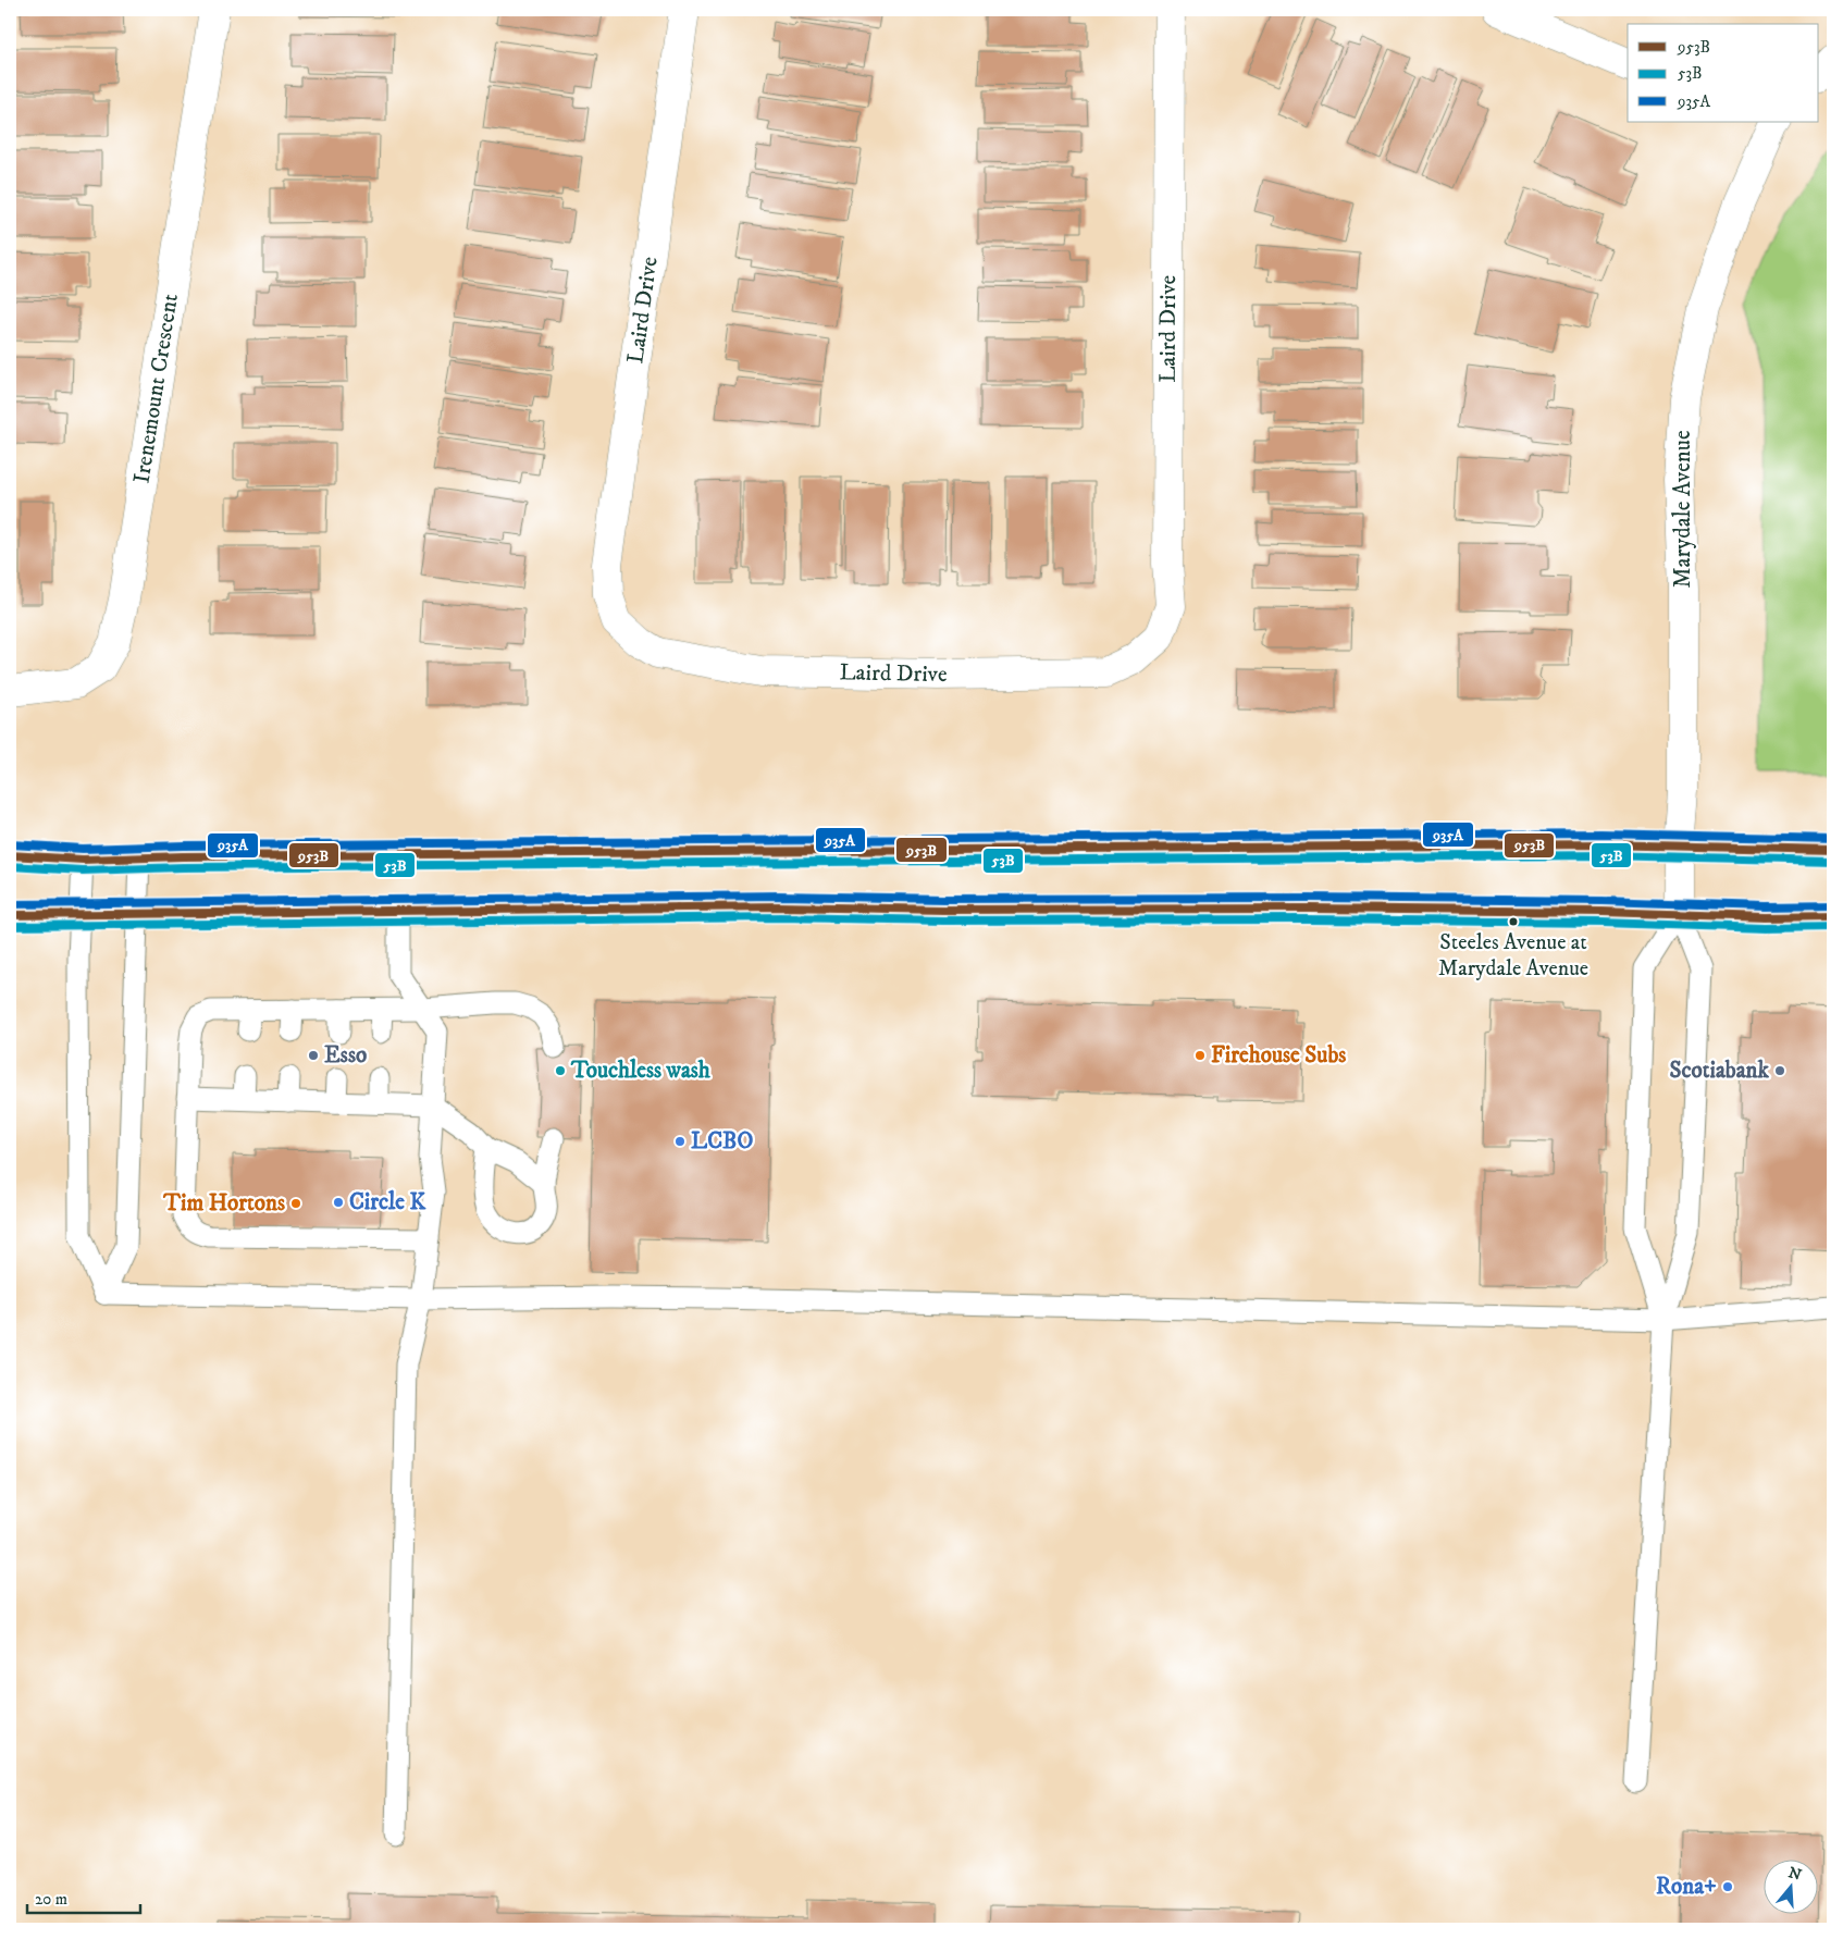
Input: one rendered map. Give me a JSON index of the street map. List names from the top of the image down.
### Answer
{
  "streets": {
    "main road": ["Laird Drive", "Irenemount Crescent", "Marydale Avenue"]
  },
  "places": [
    "Steeles Avenue at Marydale Avenue",
    "Esso",
    "Firehouse Subs",
    "Touchless wash",
    "Scotiabank",
    "LCBO",
    "Circle K",
    "Tim Hortons",
    "Rona+"
  ],
  "lines": ["transit line 935A", "transit line 953B", "transit line 53B"],
  "legend": ["953B", "53B", "935A"],
  "scale_bar": "20 m",
  "north": "top"
}
